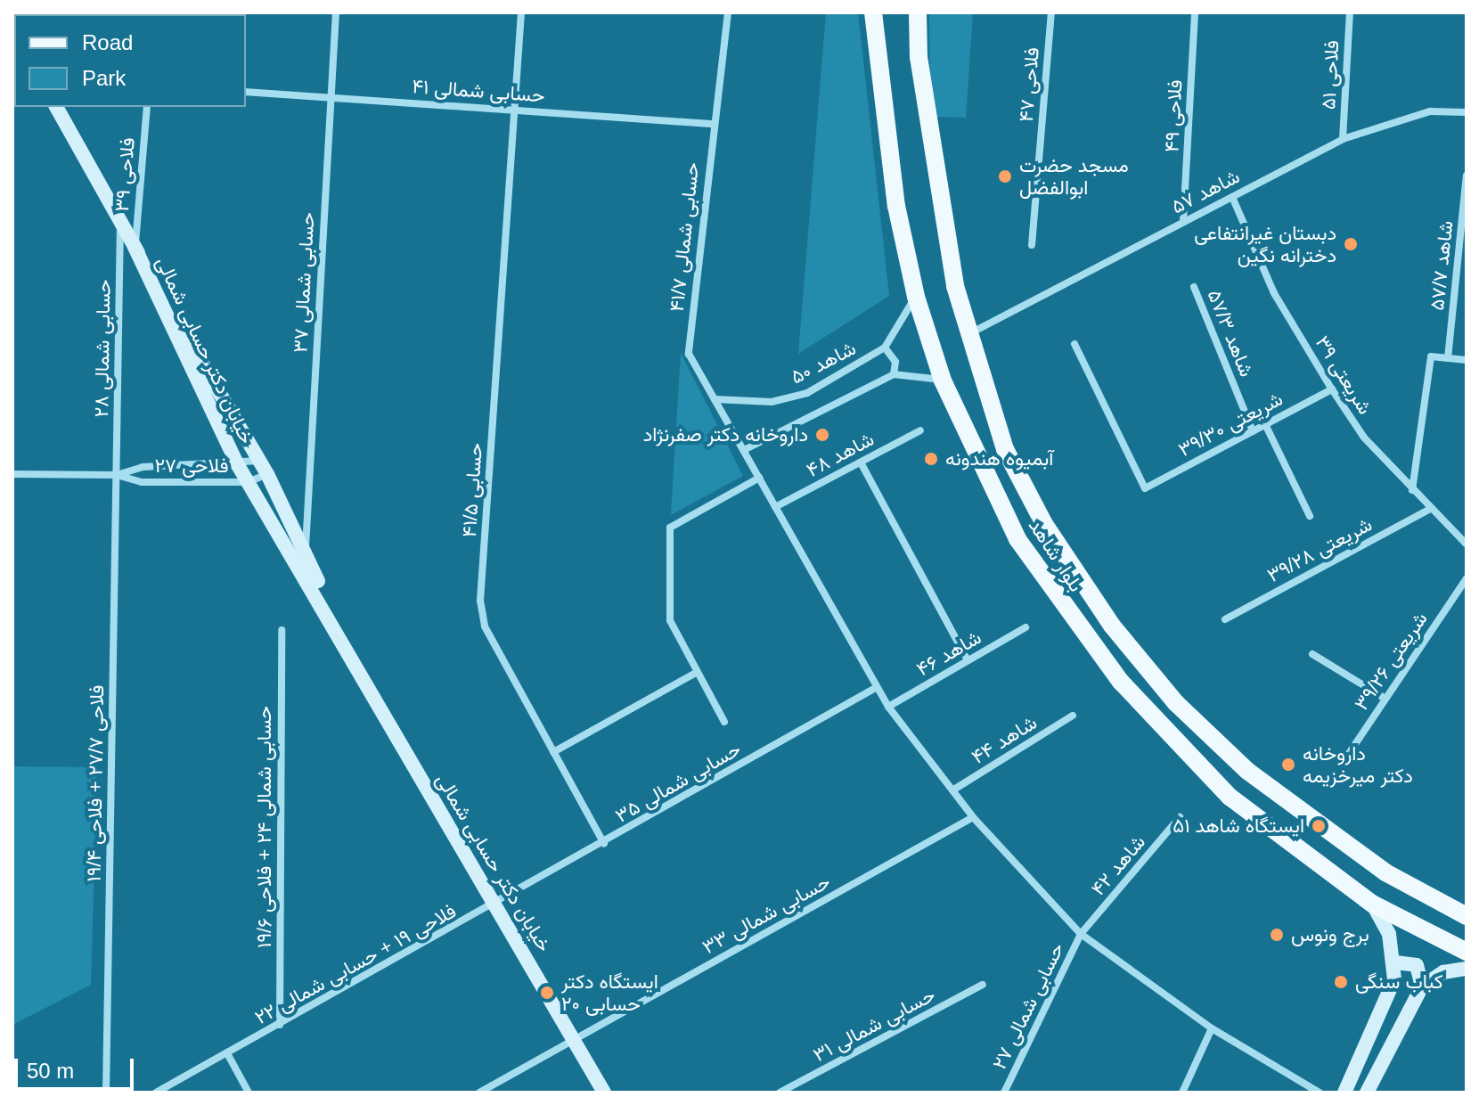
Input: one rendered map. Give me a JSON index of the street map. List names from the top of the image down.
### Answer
{
  "streets": {
    "main road": ["بلوار شاهد"],
    "street": [
      "فلاحی ۵۱",
      "فلاحی ۴۷",
      "حسابی شمالی ۴۱",
      "فلاحی ۴۹",
      "فلاحی ۳۹",
      "شاهد ۵۷",
      "حسابی شمالی ۴۱/۷",
      "شاهد ۵۷/۷",
      "حسابی شمالی ۳۷",
      "شاهد ۵۷/۳",
      "حسابی شمالی ۲۸",
      "خیابان دکتر حسابی شمالی",
      "شاهد ۵۰",
      "شریعتی ۳۹",
      "شریعتی ۳۹/۳۰",
      "شاهد ۴۸",
      "فلاحی ۲۷",
      "حسابی ۴۱/۵",
      "شریعتی ۳۹/۲۸",
      "شاهد ۴۶",
      "شریعتی ۳۹/۲۶",
      "شاهد ۴۴",
      "حسابی شمالی ۳۵",
      "فلاحی ۲۷/۷ + فلاحی ۱۹/۴",
      "حسابی شمالی ۲۴ + فلاحی ۱۹/۶",
      "شاهد ۴۲",
      "حسابی شمالی ۳۳",
      "فلاحی ۱۹ + حسابی شمالی ۲۲",
      "حسابی شمالی ۲۷",
      "حسابی شمالی ۳۱"
    ]
  },
  "crossings": [
    ["فلاحی ۵۱", "شاهد ۵۷"],
    ["حسابی شمالی ۴۱", "حسابی شمالی ۴۱/۷"],
    ["حسابی شمالی ۴۱", "حسابی شمالی ۳۷"],
    ["حسابی شمالی ۴۱", "حسابی ۴۱/۵"],
    ["فلاحی ۴۹", "شاهد ۵۷"],
    ["فلاحی ۳۹", "خیابان دکتر حسابی شمالی"],
    ["شاهد ۵۷", "شریعتی ۳۹"],
    ["شاهد ۵۷", "بلوار شاهد"],
    ["حسابی شمالی ۴۱/۷", "شاهد ۵۰"],
    ["حسابی شمالی ۳۷", "خیابان دکتر حسابی شمالی"],
    ["شاهد ۵۷/۳", "شریعتی ۳۹/۳۰"],
    ["حسابی شمالی ۲۸", "خیابان دکتر حسابی شمالی"],
    ["حسابی شمالی ۲۸", "فلاحی ۲۷"],
    ["حسابی شمالی ۲۸", "فلاحی ۲۷/۷ + فلاحی ۱۹/۴"],
    ["خیابان دکتر حسابی شمالی", "فلاحی ۲۷"],
    ["خیابان دکتر حسابی شمالی", "حسابی شمالی ۳۵"],
    ["خیابان دکتر حسابی شمالی", "حسابی شمالی ۳۳"],
    ["خیابان دکتر حسابی شمالی", "فلاحی ۱۹ + حسابی شمالی ۲۲"],
    ["شاهد ۵۰", "بلوار شاهد"],
    ["شریعتی ۳۹", "شریعتی ۳۹/۳۰"],
    ["شریعتی ۳۹", "شریعتی ۳۹/۲۸"],
    ["فلاحی ۲۷", "فلاحی ۲۷/۷ + فلاحی ۱۹/۴"],
    ["حسابی ۴۱/۵", "حسابی شمالی ۳۵"],
    ["حسابی شمالی ۳۵", "فلاحی ۱۹ + حسابی شمالی ۲۲"],
    ["حسابی شمالی ۲۴ + فلاحی ۱۹/۶", "فلاحی ۱۹ + حسابی شمالی ۲۲"],
    ["شاهد ۴۲", "حسابی شمالی ۲۷"]
  ],
  "places": [
    "مسجد حضرت ابوالفضل",
    "دبستان غیرانتفاعی دخترانه نگین",
    "داروخانه دکتر صفرنژاد",
    "آبمیوه هندونه",
    "داروخانه دکتر میرخزیمه",
    "ایستگاه شاهد ۵۱",
    "برج ونوس",
    "کباب سنگی",
    "ایستگاه دکتر حسابی ۲۰"
  ],
  "legend": ["Road", "Park"],
  "scale_bar": "50 m"
}
